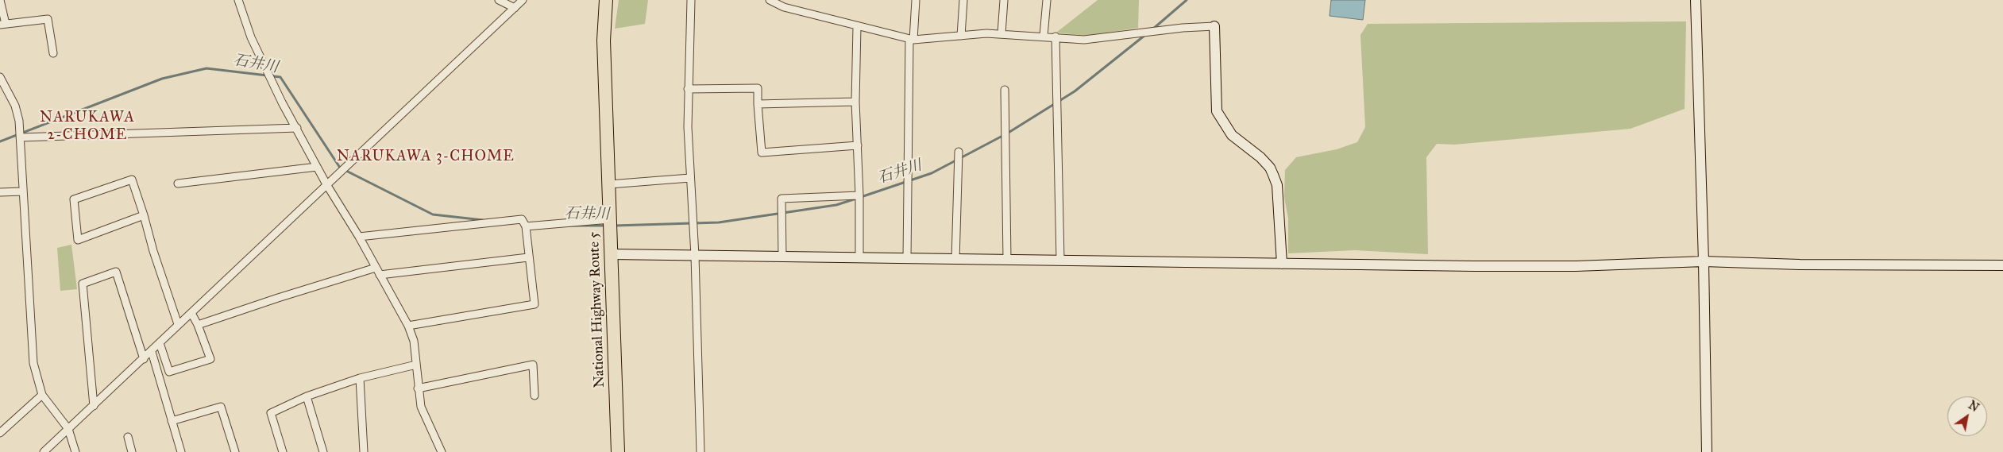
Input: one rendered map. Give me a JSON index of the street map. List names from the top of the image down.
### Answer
{
  "streets": {
    "highway": ["National Highway Route 5"]
  },
  "districts": ["NARUKAWA 2-CHOME", "NARUKAWA 3-CHOME"],
  "water": ["石井川"],
  "north": "top right"
}
